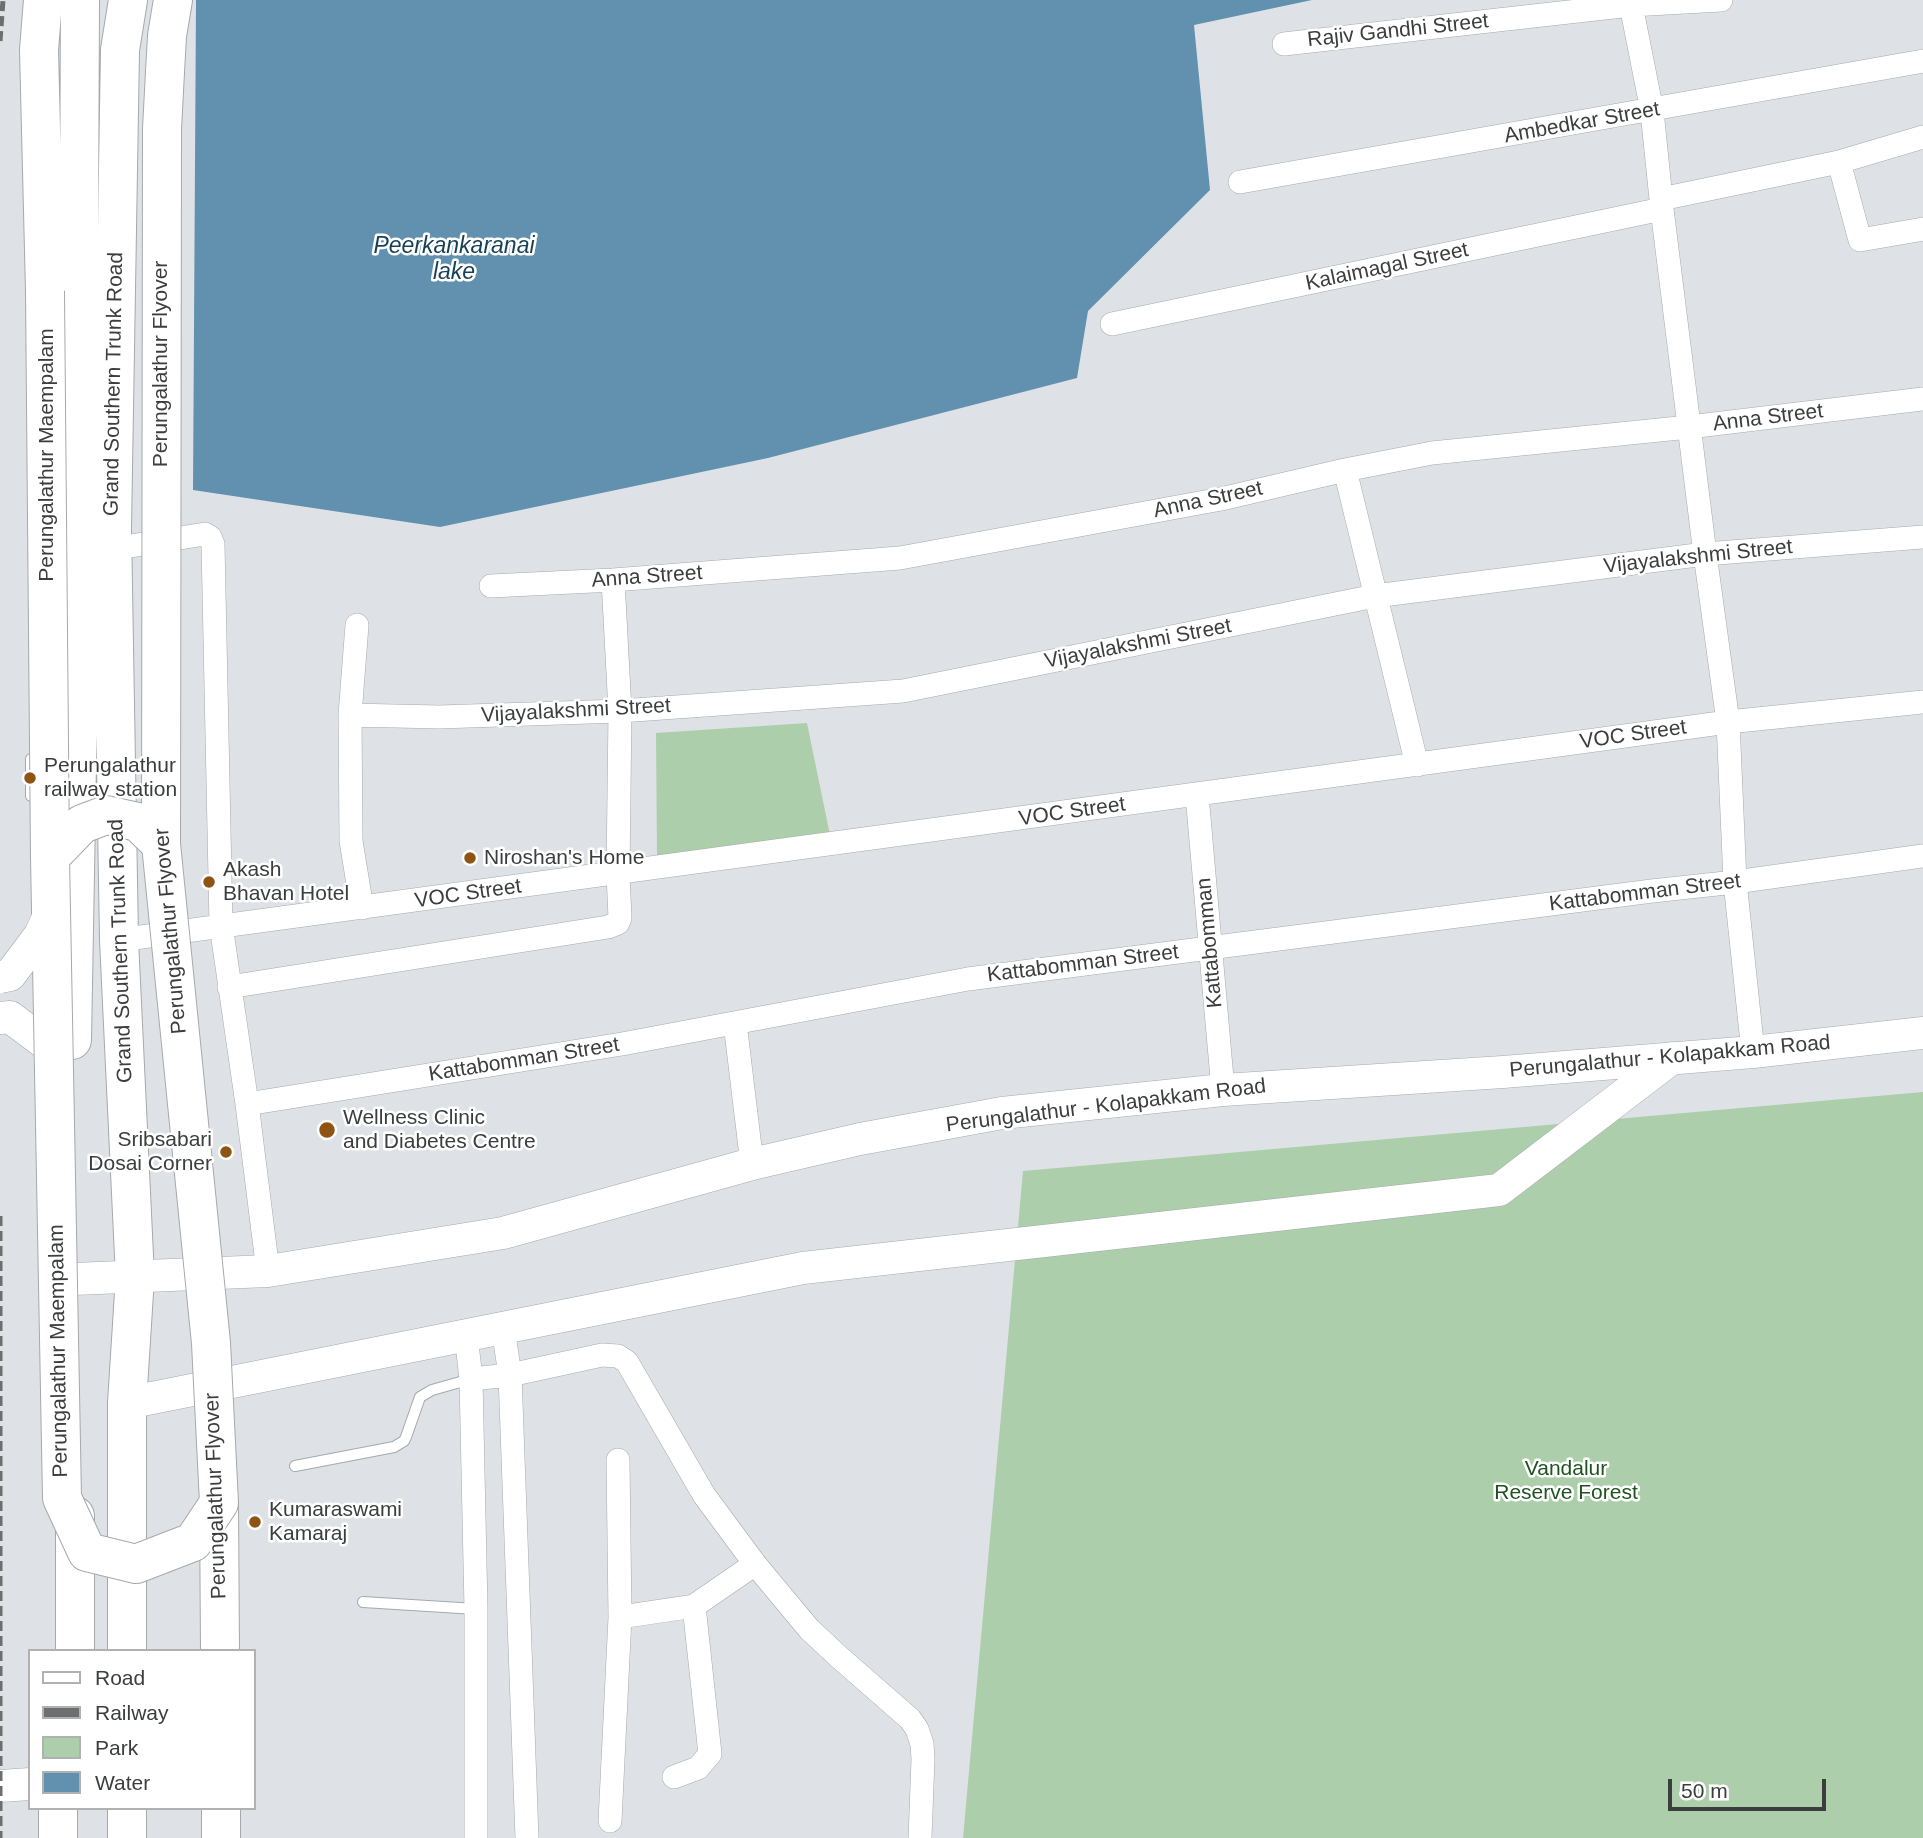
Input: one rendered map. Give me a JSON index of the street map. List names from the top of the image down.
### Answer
{
  "streets": {
    "highway": ["Perungalathur Flyover", "Grand Southern Trunk Road", "Perungalathur Maempalam"],
    "main road": ["Perungalathur - Kolapakkam Road"],
    "street": [
      "Rajiv Gandhi Street",
      "Ambedkar Street",
      "Kalaimagal Street",
      "Anna Street",
      "Vijayalakshmi Street",
      "VOC Street",
      "Kattabomman Street",
      "Kattabomman"
    ]
  },
  "crossings": [
    ["Grand Southern Trunk Road", "VOC Street"],
    ["Grand Southern Trunk Road", "Perungalathur - Kolapakkam Road"],
    ["VOC Street", "Kattabomman"],
    ["Kattabomman Street", "Kattabomman"],
    ["Kattabomman", "Perungalathur - Kolapakkam Road"]
  ],
  "water": ["Peerkankaranai lake"],
  "parks": ["Vandalur Reserve Forest"],
  "places": [
    "Perungalathur railway station",
    "Niroshan's Home",
    "Akash Bhavan Hotel",
    "Wellness Clinic and Diabetes Centre",
    "Sribsabari Dosai Corner",
    "Kumaraswami Kamaraj"
  ],
  "legend": [
    "Road",
    "Railway",
    "Park",
    "Water"
  ],
  "scale_bar": "50 m"
}
